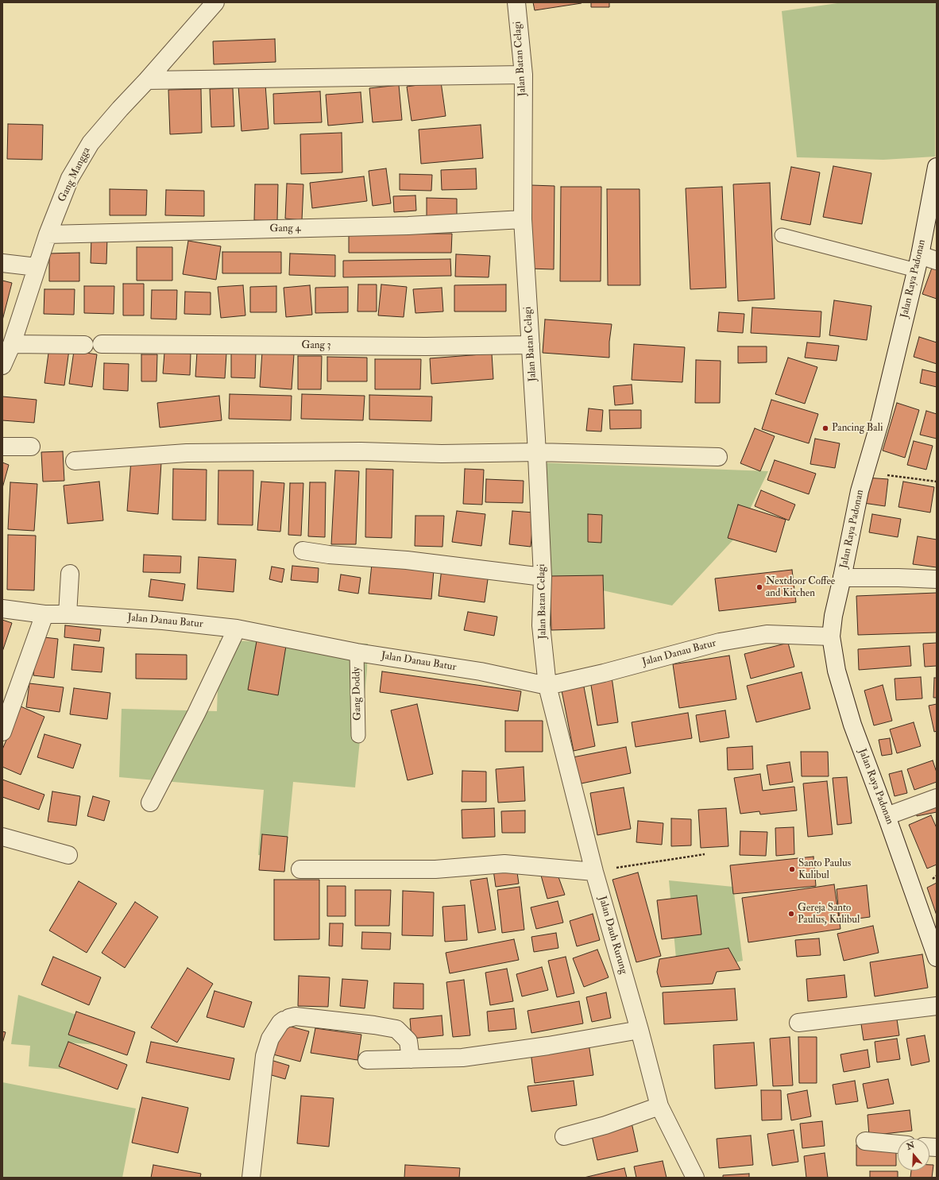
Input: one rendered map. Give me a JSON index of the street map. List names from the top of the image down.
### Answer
{
  "streets": {
    "street": [
      "Jalan Batan Celagi",
      "Gang Mangga",
      "Gang 4",
      "Jalan Raya Padonan",
      "Gang 3",
      "Jalan Danau Batur",
      "Jalan Dauh Rurung"
    ],
    "lane": ["Gang Doddy"]
  },
  "crossings": [
    ["Jalan Batan Celagi", "Gang 4"],
    ["Jalan Batan Celagi", "Gang 3"],
    ["Jalan Batan Celagi", "Jalan Danau Batur"],
    ["Jalan Batan Celagi", "Jalan Dauh Rurung"],
    ["Gang Mangga", "Gang 4"],
    ["Jalan Raya Padonan", "Jalan Danau Batur"],
    ["Jalan Danau Batur", "Gang Doddy"],
    ["Jalan Danau Batur", "Jalan Dauh Rurung"]
  ],
  "places": [
    "Pancing Bali",
    "Nextdoor Coffee and Kitchen",
    "Santo Paulus Kulibul",
    "Gereja Santo Paulus, Kulibul"
  ],
  "north": "top"
}
